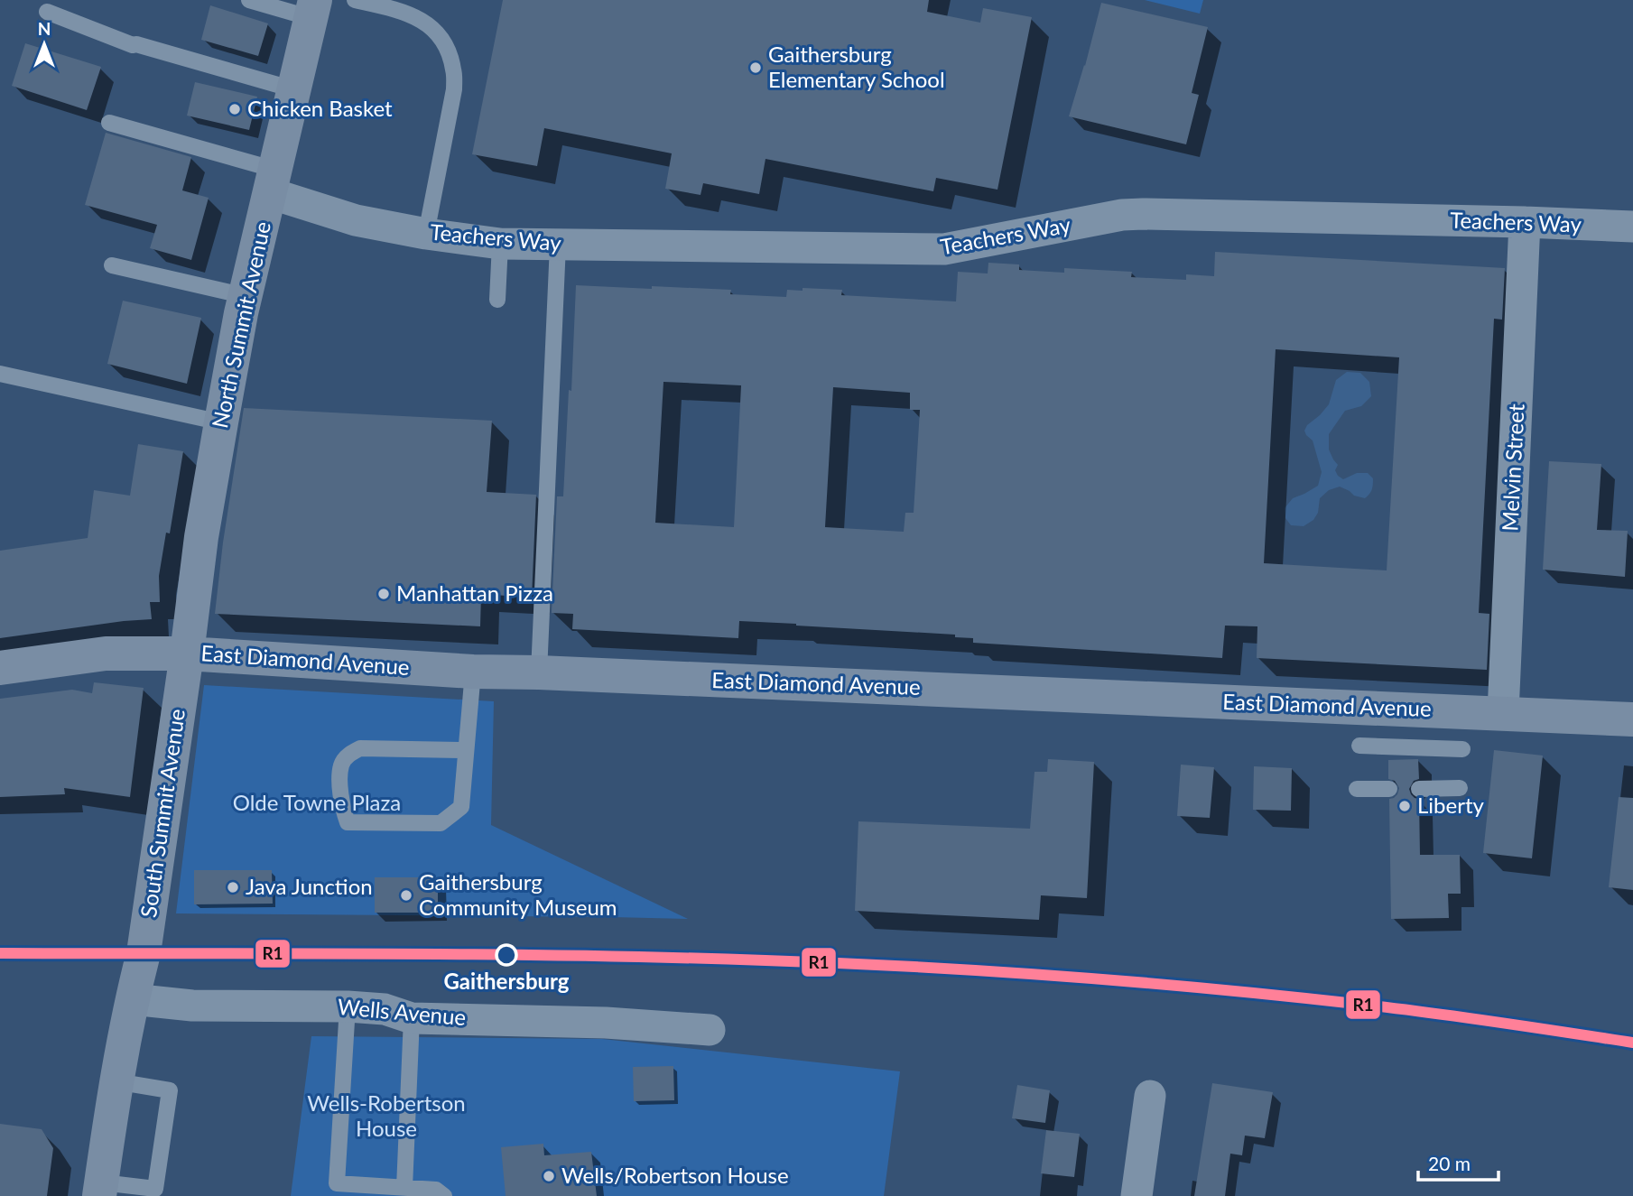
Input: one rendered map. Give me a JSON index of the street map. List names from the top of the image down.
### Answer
{
  "streets": {
    "street": [
      "Teachers Way",
      "North Summit Avenue",
      "Melvin Street",
      "East Diamond Avenue",
      "South Summit Avenue",
      "Wells Avenue"
    ]
  },
  "crossings": [
    ["Teachers Way", "North Summit Avenue"],
    ["Teachers Way", "Melvin Street"],
    ["North Summit Avenue", "East Diamond Avenue"],
    ["North Summit Avenue", "South Summit Avenue"],
    ["Melvin Street", "East Diamond Avenue"],
    ["East Diamond Avenue", "South Summit Avenue"],
    ["South Summit Avenue", "Wells Avenue"]
  ],
  "parks": ["Olde Towne Plaza", "Wells-Robertson House"],
  "places": [
    "Gaithersburg Elementary School",
    "Chicken Basket",
    "Manhattan Pizza",
    "Liberty",
    "Java Junction",
    "Gaithersburg Community Museum",
    "Gaithersburg",
    "Wells/Robertson House"
  ],
  "lines": ["transit line R1"],
  "scale_bar": "20 m",
  "north": "top"
}
